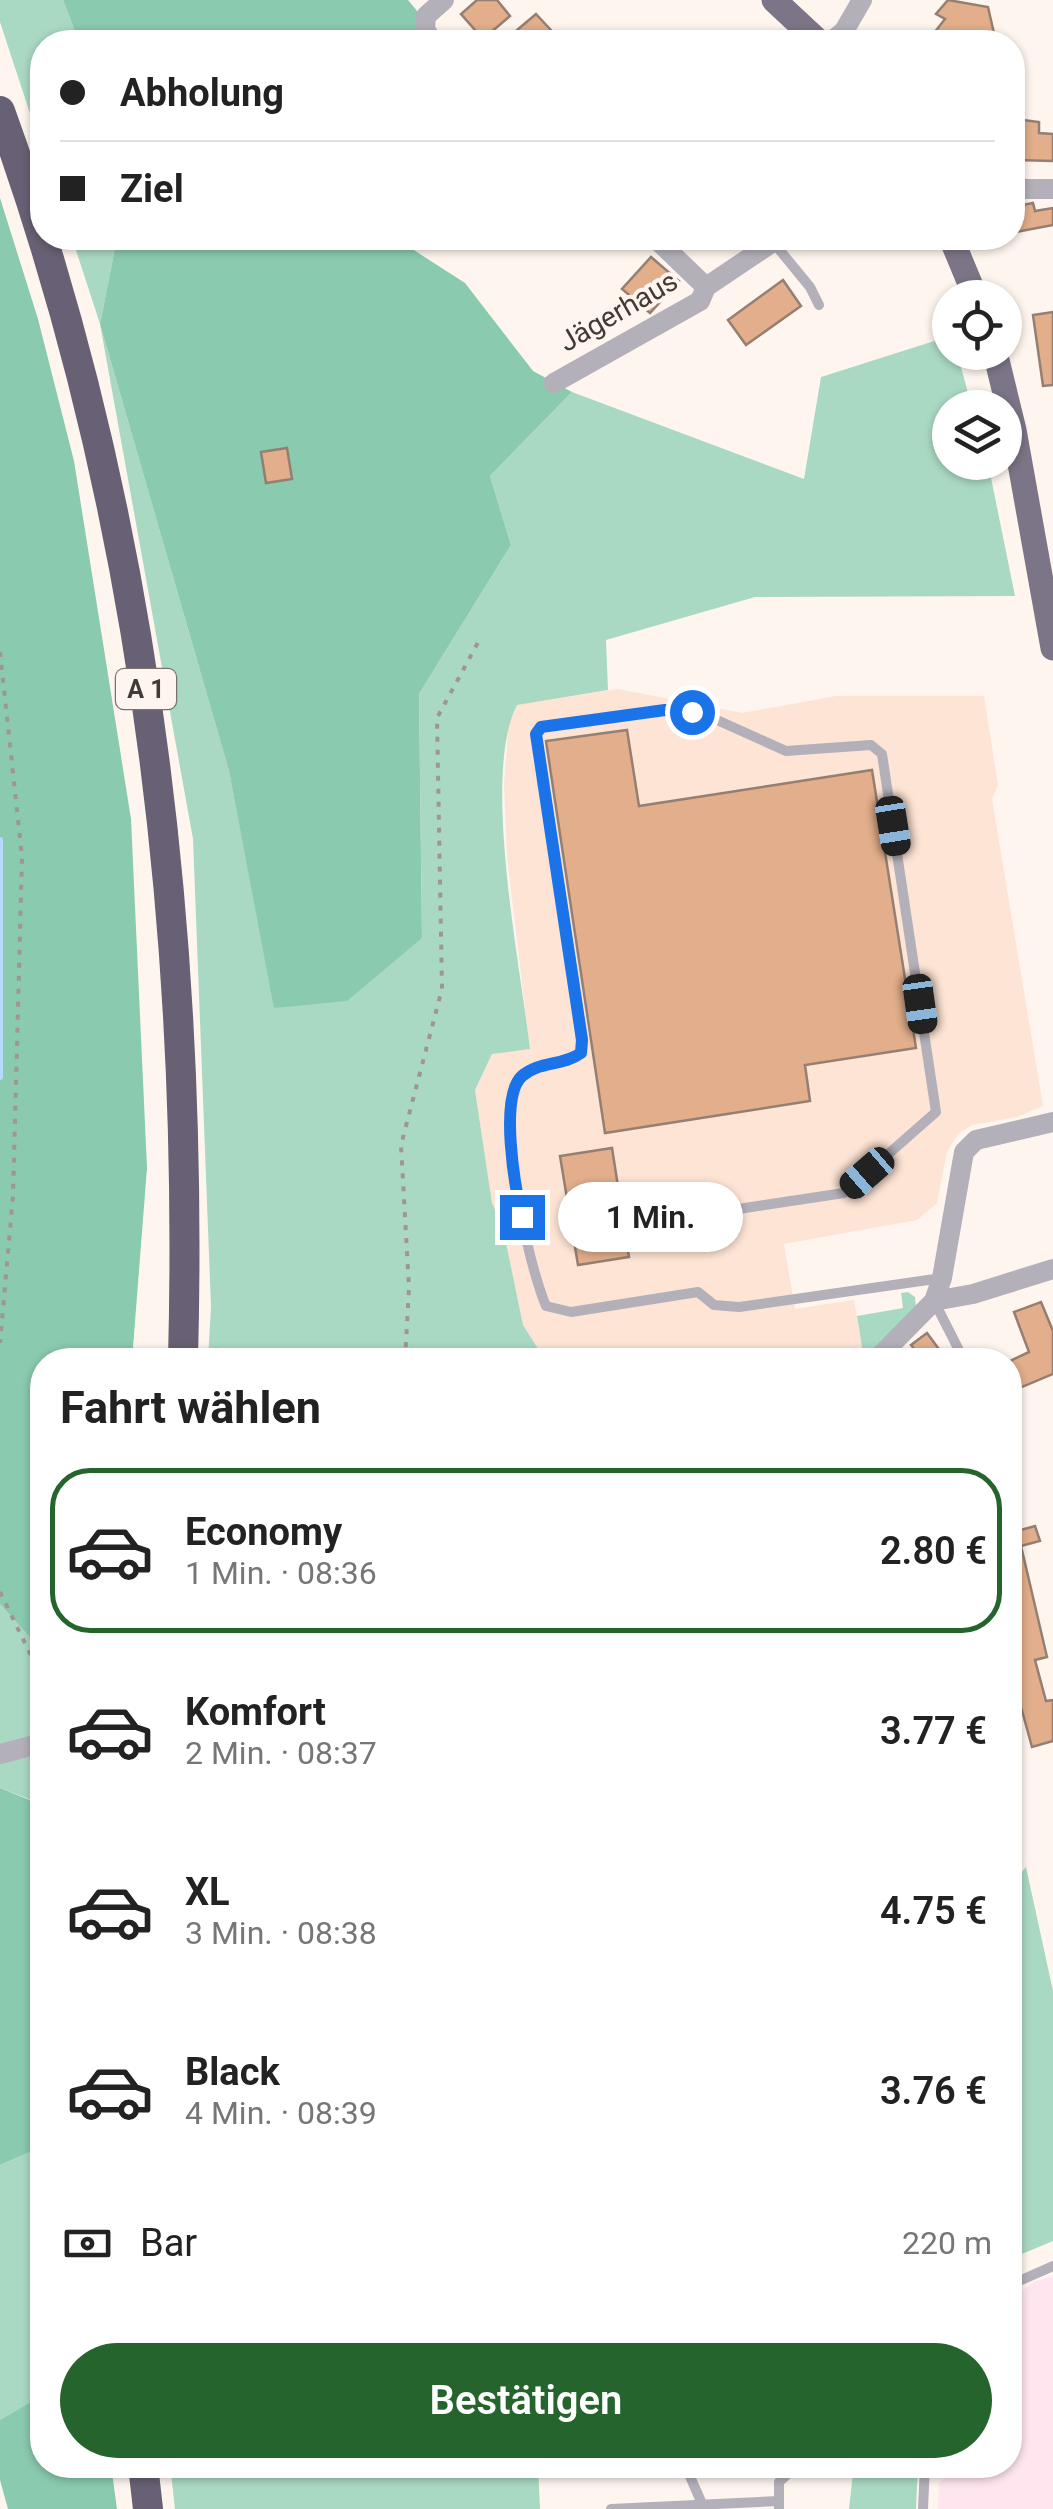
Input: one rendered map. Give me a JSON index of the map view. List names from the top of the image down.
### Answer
{
  "streets": {
    "highway": ["A 1"],
    "street": ["Jägerhaus"]
  },
  "page": {
    "banner": ["Abholung", "Ziel"],
    "bubble": "1 Min.",
    "heading": "Fahrt wählen",
    "list": [
      {
        "name": "Economy",
        "note": "1 Min. · 08:36",
        "value": "2.80 €"
      },
      {
        "name": "Komfort",
        "note": "2 Min. · 08:37",
        "value": "3.77 €"
      },
      {
        "name": "XL",
        "note": "3 Min. · 08:38",
        "value": "4.75 €"
      },
      {
        "name": "Black",
        "note": "4 Min. · 08:39",
        "value": "3.76 €"
      }
    ],
    "pay": ["Bar", "220 m"],
    "buttons": "Bestätigen"
  }
}
